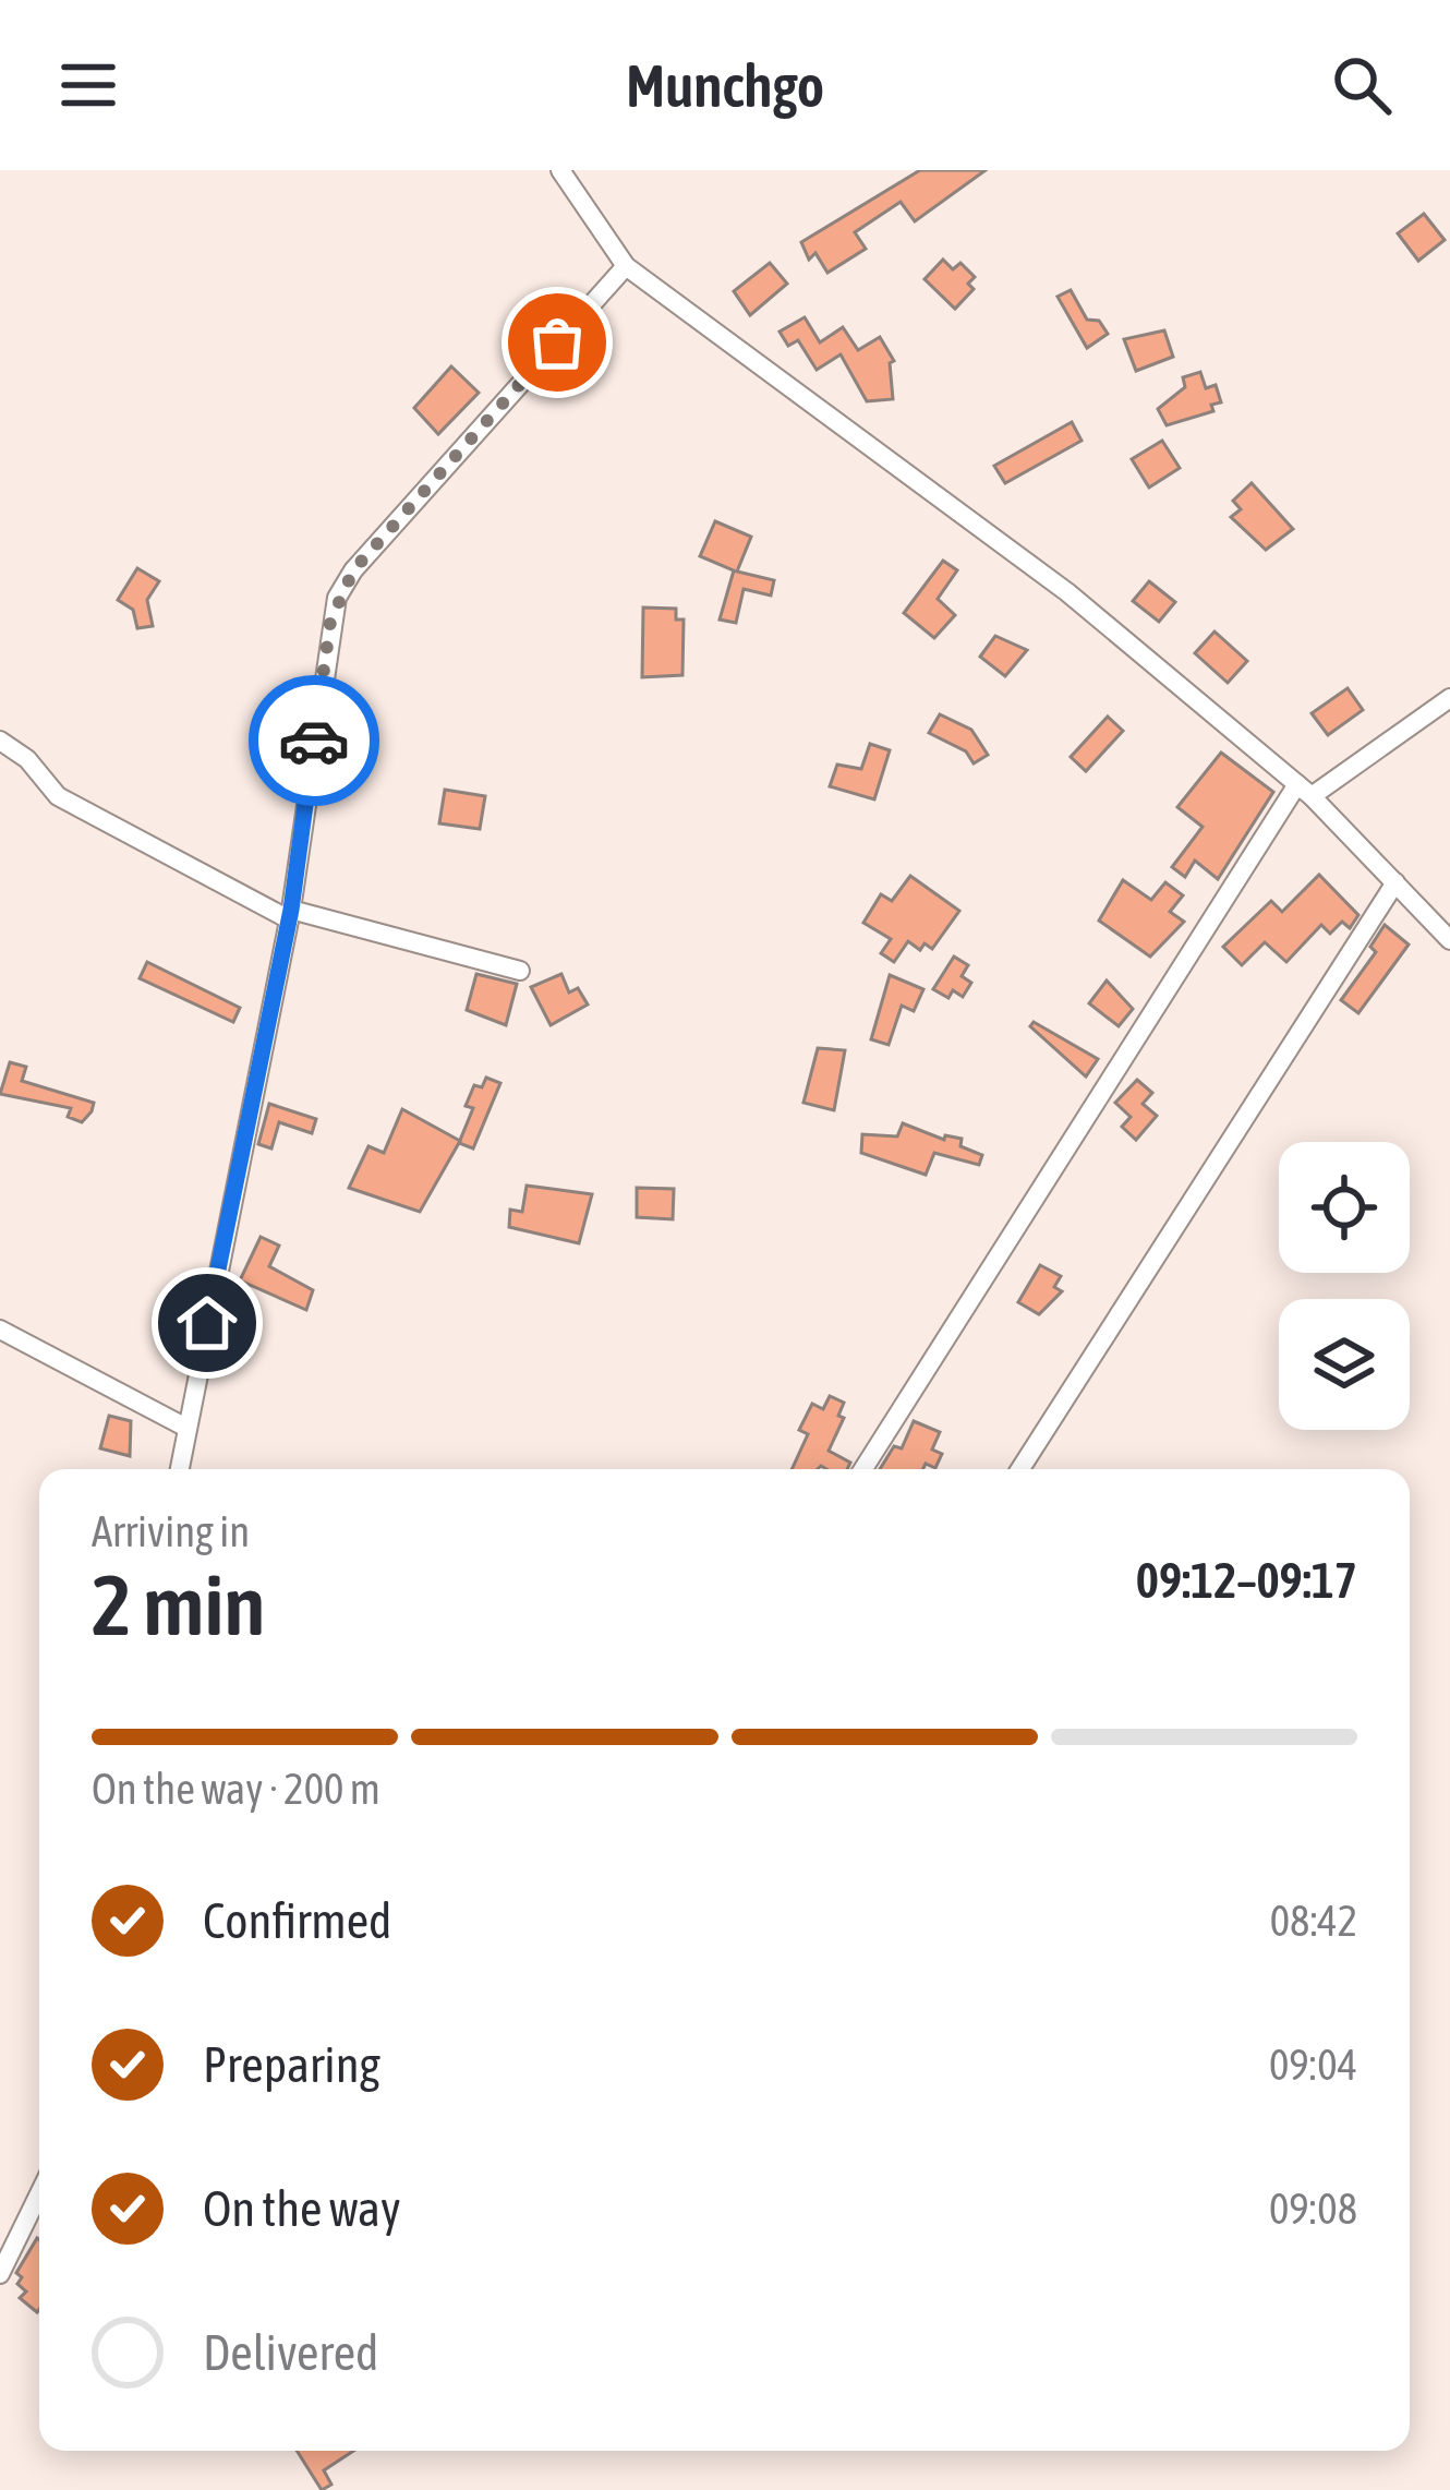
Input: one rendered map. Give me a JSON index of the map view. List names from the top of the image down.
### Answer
{
  "page": {
    "header": "Munchgo",
    "heading": ["2 min", "Arriving in", "09:12–09:17"],
    "bar": "On the way · 200 m",
    "list": [
      ["Confirmed", "08:42"],
      ["Preparing", "09:04"],
      ["On the way", "09:08"],
      "Delivered"
    ]
  }
}
